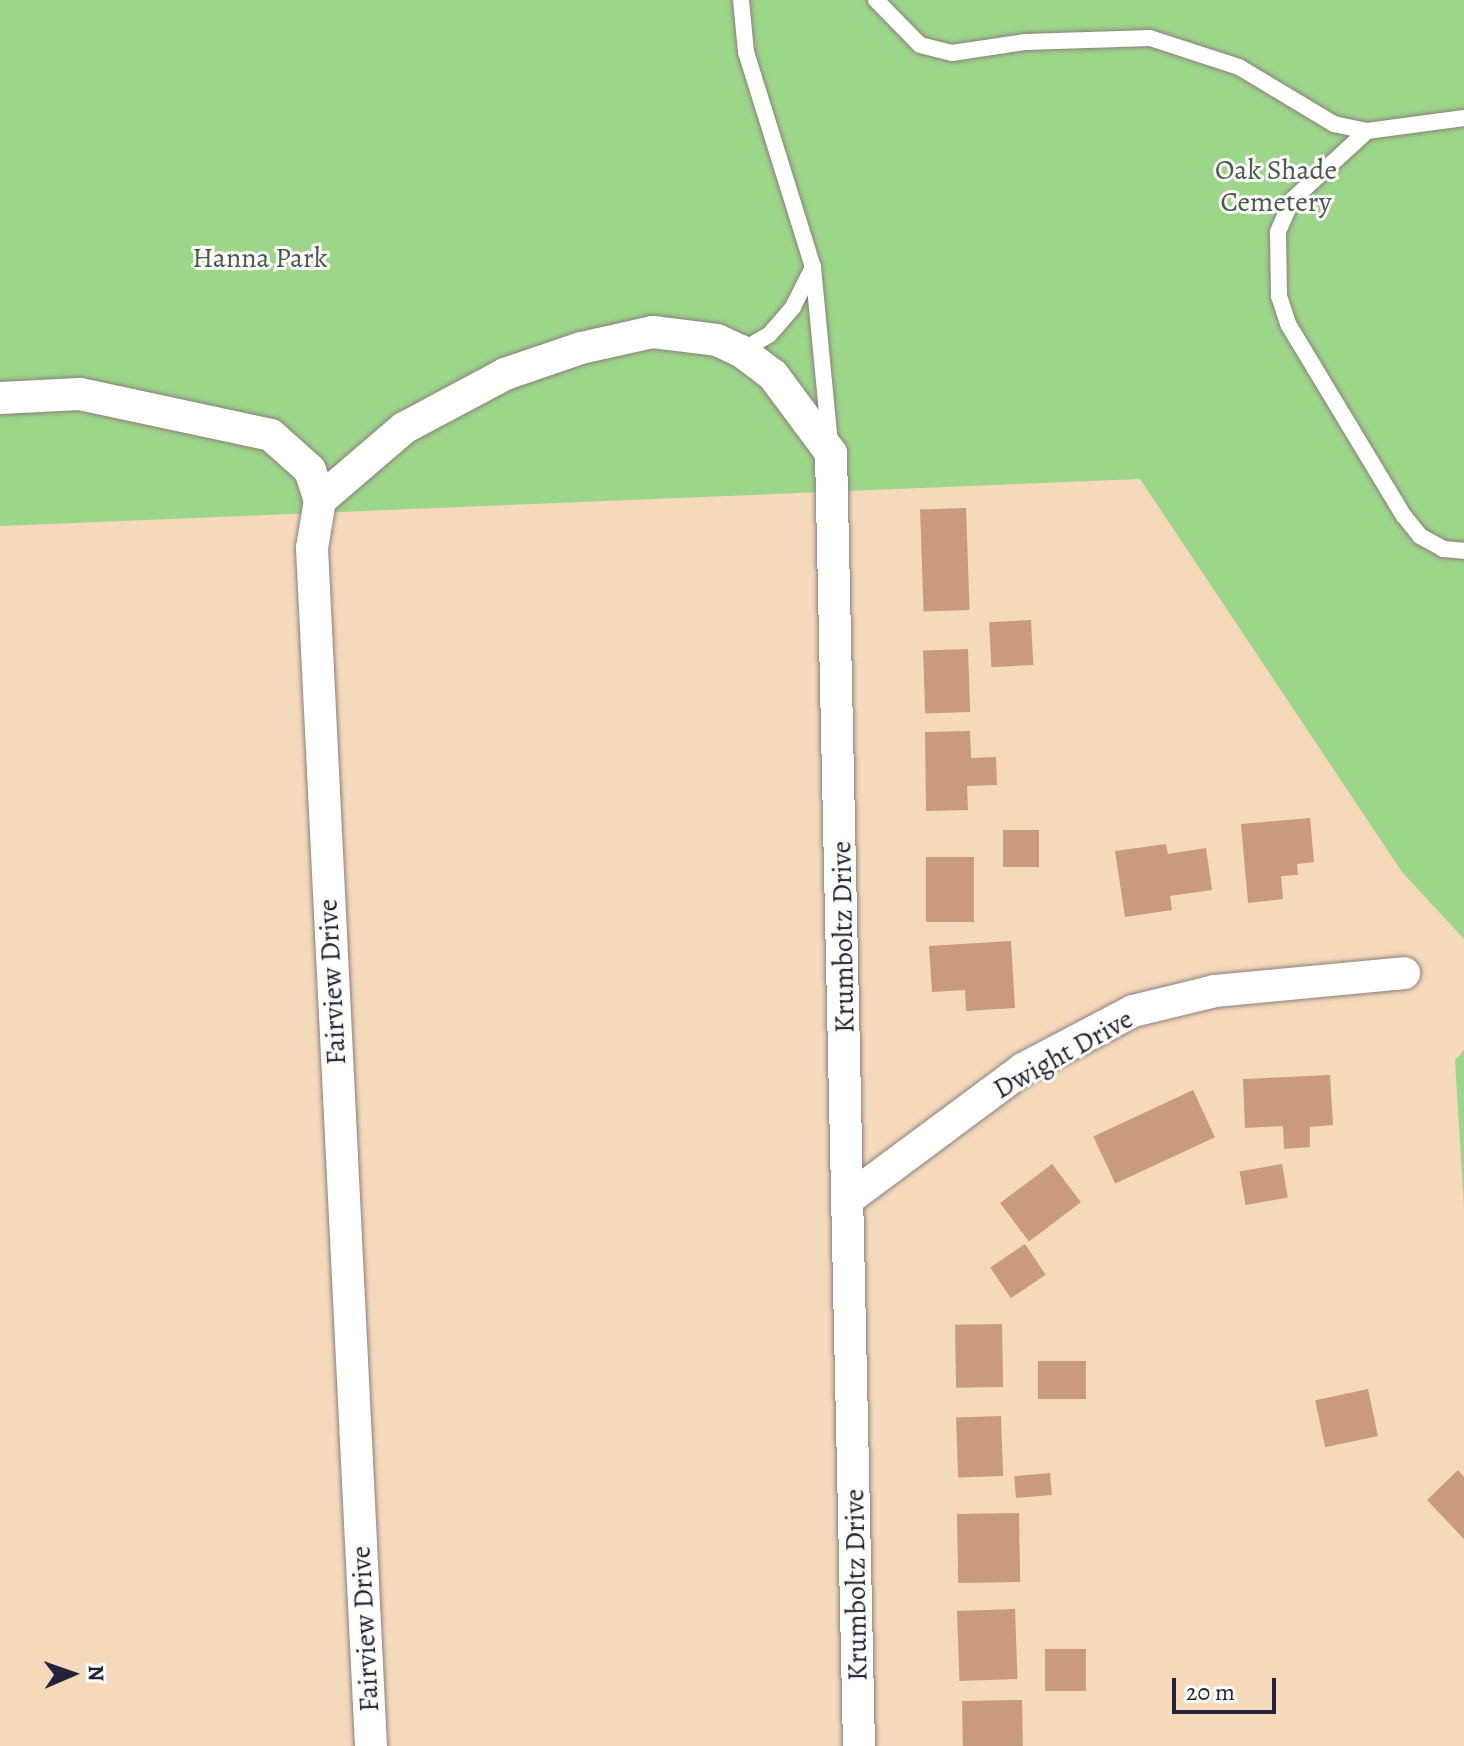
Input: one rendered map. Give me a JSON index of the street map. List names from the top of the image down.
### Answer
{
  "streets": {
    "street": ["Krumboltz Drive", "Fairview Drive", "Dwight Drive"]
  },
  "crossings": [
    ["Krumboltz Drive", "Dwight Drive"]
  ],
  "parks": ["Oak Shade Cemetery", "Hanna Park"],
  "scale_bar": "20 m",
  "north": "right"
}
